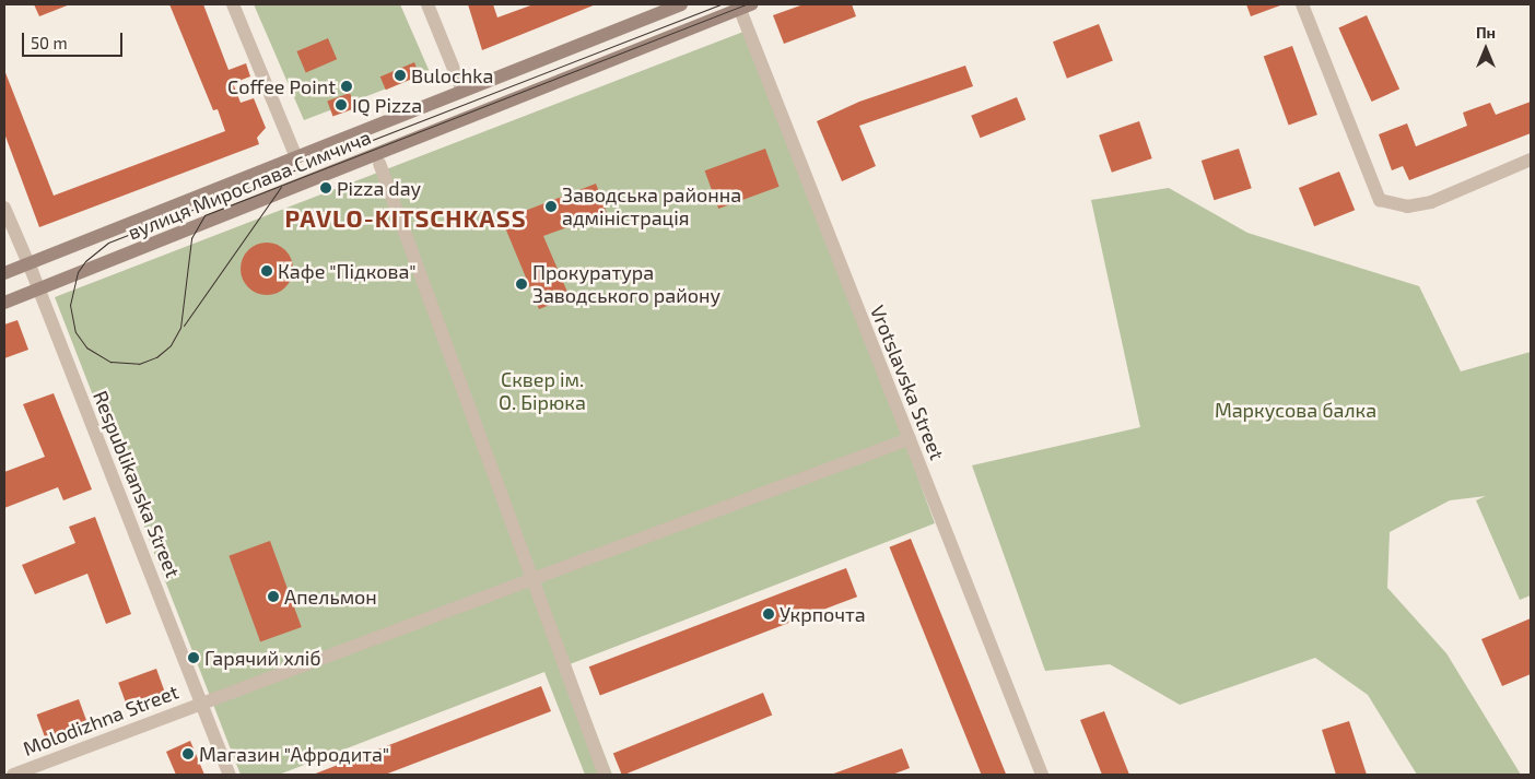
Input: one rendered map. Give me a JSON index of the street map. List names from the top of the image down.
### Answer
{
  "streets": {
    "street": [
      "вулиця Мирослава Симчича",
      "Vrotslavska Street",
      "Respublikanska Street",
      "Molodizhna Street"
    ]
  },
  "crossings": [
    ["вулиця Мирослава Симчича", "Vrotslavska Street"],
    ["вулиця Мирослава Симчича", "Respublikanska Street"],
    ["Vrotslavska Street", "Molodizhna Street"],
    ["Respublikanska Street", "Molodizhna Street"]
  ],
  "districts": ["PAVLO-KITSCHKASS"],
  "parks": ["Сквер ім. О. Бірюка", "Маркусова балка"],
  "places": [
    "Bulochka",
    "Coffee Point",
    "IQ Pіzza",
    "Pizza day",
    "Заводська районна адміністрація",
    "Кафе \"Підкова\"",
    "Прокуратура Заводського району",
    "Апельмон",
    "Укрпочта",
    "Гарячий хліб",
    "Магазин \"Афродита\""
  ],
  "scale_bar": "50 m",
  "north": "top"
}
